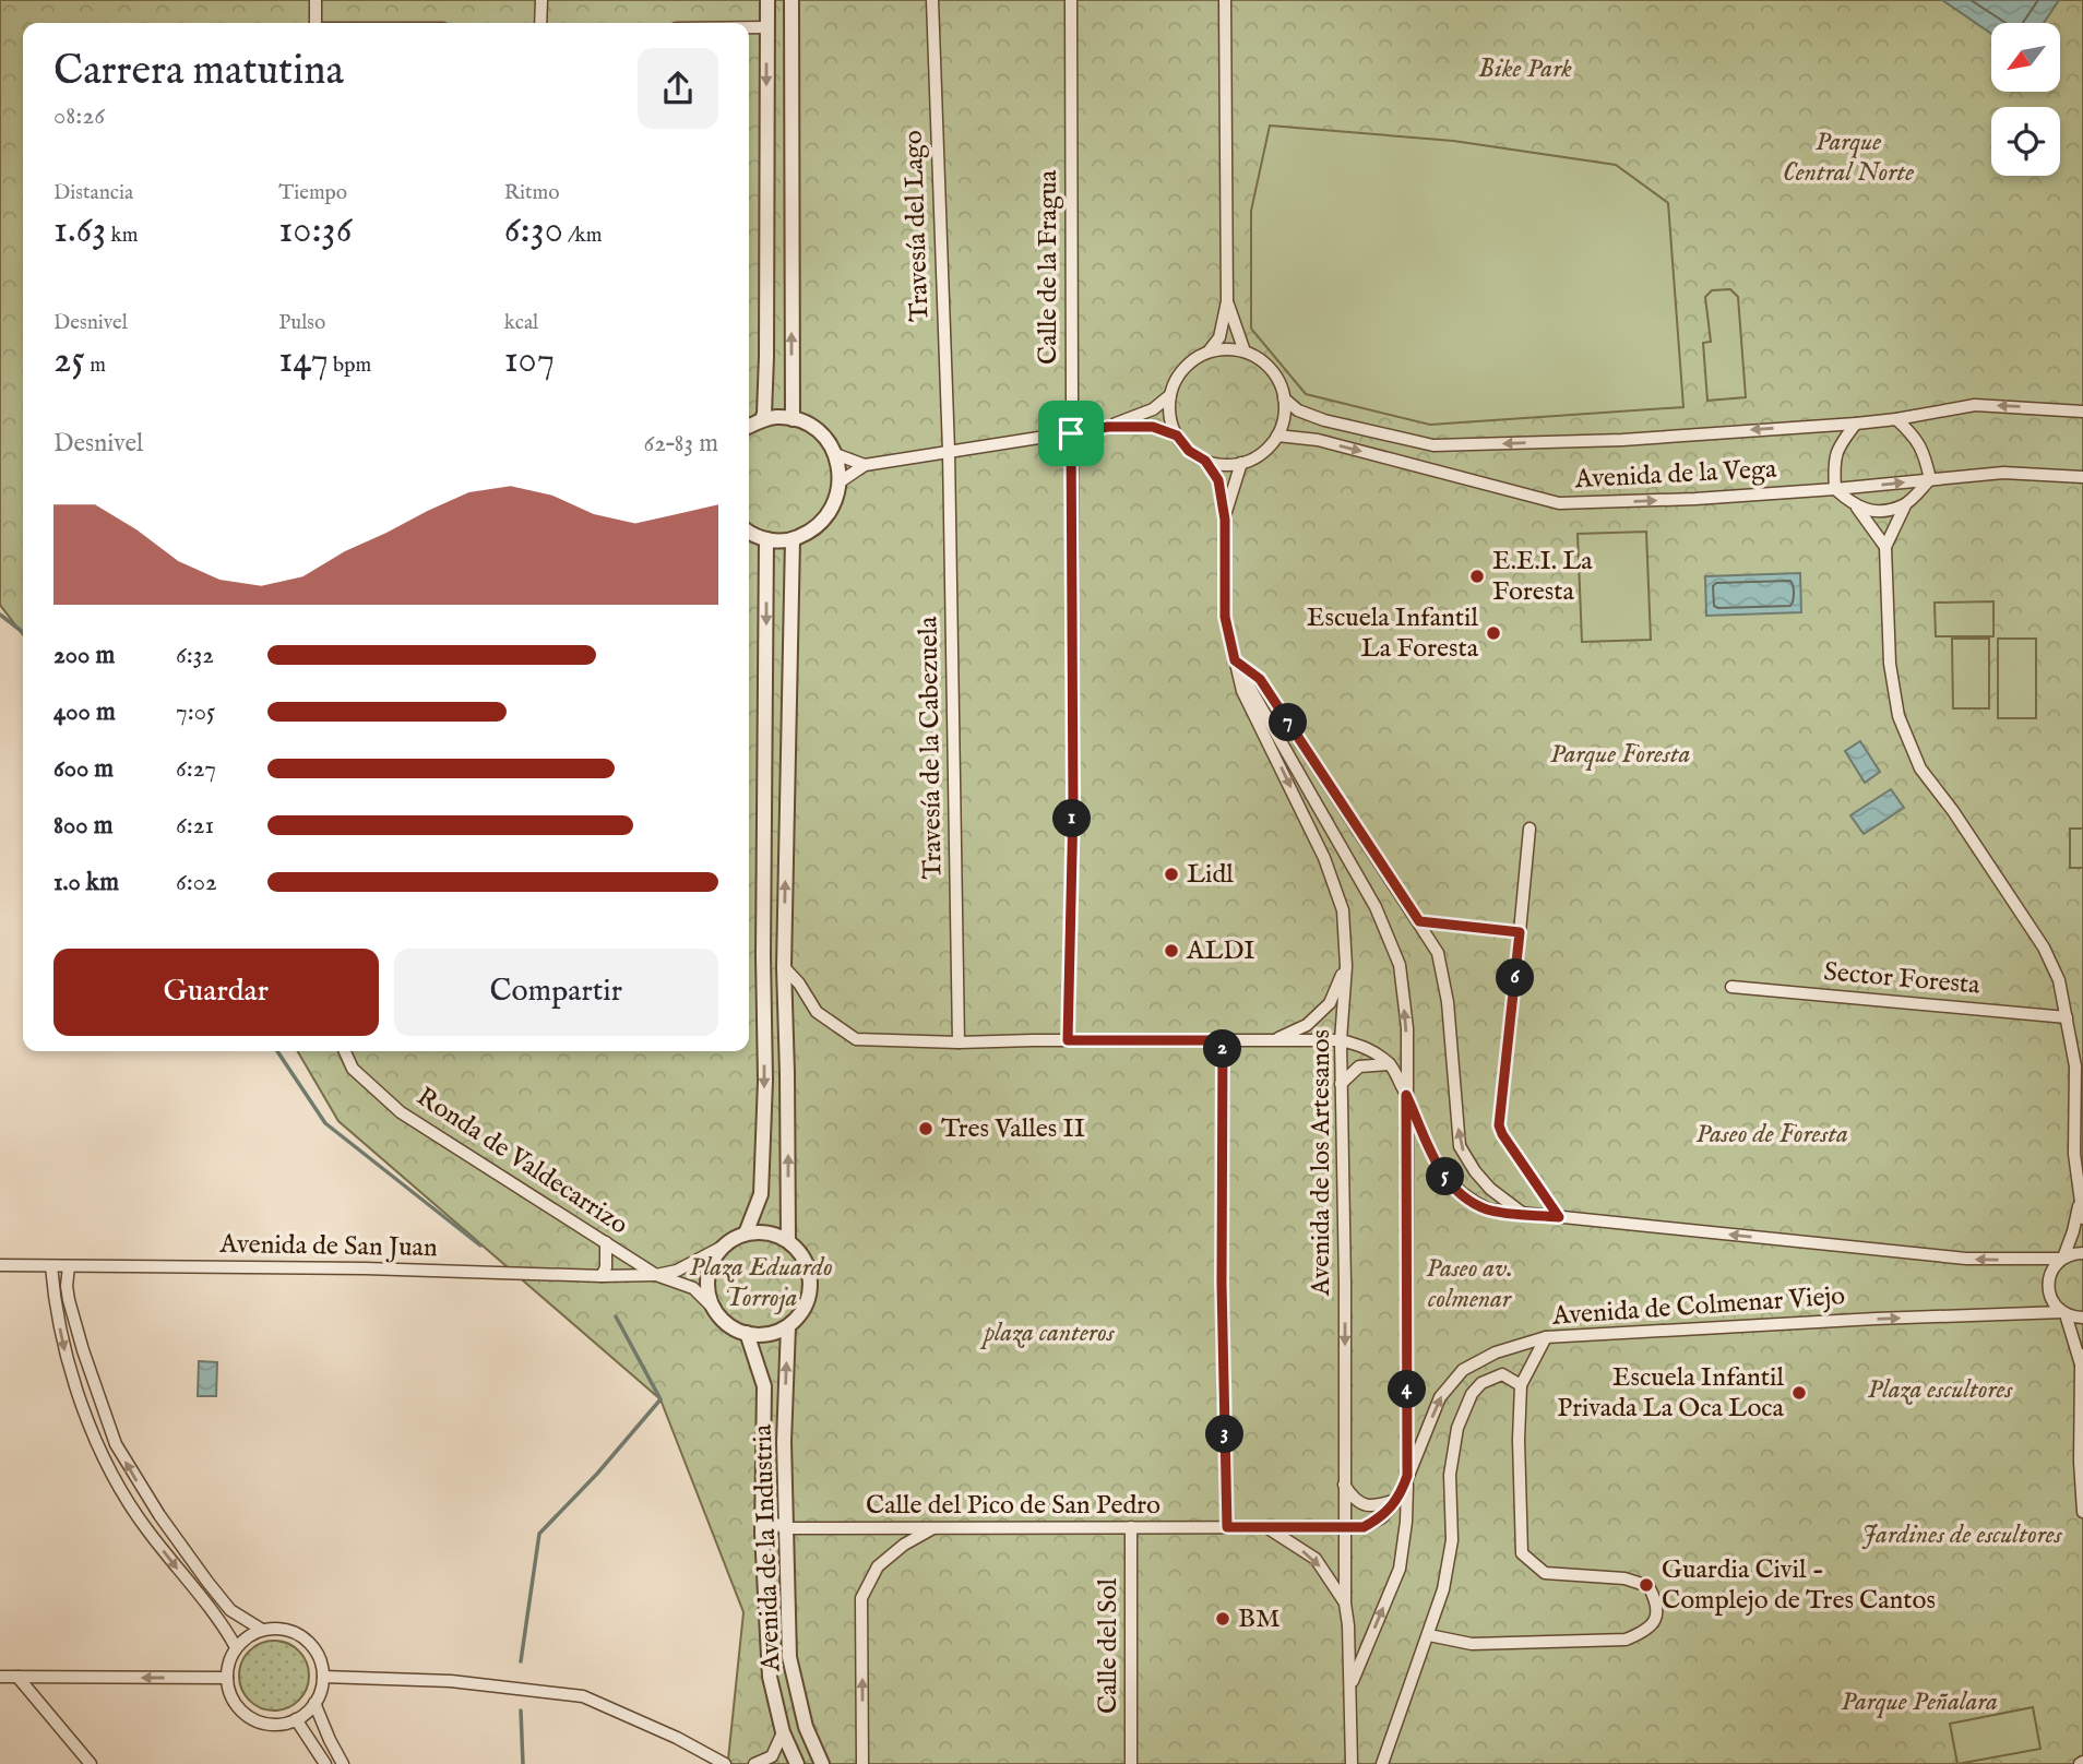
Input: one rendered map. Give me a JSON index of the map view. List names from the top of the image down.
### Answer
{
  "streets": {
    "street": [
      "Travesía del Lago",
      "Calle de la Fragua",
      "Avenida de la Vega",
      "Travesía de la Cabezuela",
      "Sector Foresta",
      "Ronda de Valdecarrizo",
      "Avenida de los Artesanos",
      "Avenida de San Juan",
      "Avenida de Colmenar Viejo",
      "Calle del Pico de San Pedro",
      "Avenida de la Industria",
      "Calle del Sol"
    ]
  },
  "crossings": [
    ["Travesía del Lago", "Travesía de la Cabezuela"],
    ["Avenida de la Vega", "Avenida de los Artesanos"],
    ["Ronda de Valdecarrizo", "Avenida de San Juan"],
    ["Ronda de Valdecarrizo", "Avenida de la Industria"],
    ["Avenida de los Artesanos", "Avenida de Colmenar Viejo"],
    ["Avenida de los Artesanos", "Calle del Pico de San Pedro"],
    ["Avenida de Colmenar Viejo", "Calle del Pico de San Pedro"],
    ["Calle del Pico de San Pedro", "Avenida de la Industria"],
    ["Calle del Pico de San Pedro", "Calle del Sol"]
  ],
  "parks": [
    "Bike Park",
    "Parque Central Norte",
    "Parque Foresta",
    "Paseo de Foresta",
    "Plaza Eduardo Torroja",
    "Paseo av. colmenar",
    "plaza canteros",
    "Plaza escultores",
    "Jardines de escultores",
    "Parque Peñalara"
  ],
  "places": [
    "E.E.I. La Foresta",
    "Escuela Infantil La Foresta",
    "Lidl",
    "ALDI",
    "Tres Valles II",
    "Escuela Infantil Privada La Oca Loca",
    "Guardia Civil - Complejo de Tres Cantos",
    "BM"
  ],
  "north": "bottom left",
  "page": {
    "heading": ["Carrera matutina", "08:26"],
    "stats": [
      ["Distancia", "1.63 km"],
      ["Tiempo", "10:36"],
      ["Ritmo", "6:30 /km"],
      ["Desnivel", "25 m"],
      ["Pulso", "147 bpm"],
      ["kcal", "107"]
    ],
    "chart": ["Desnivel", "62–83 m"],
    "list": [
      {
        "name": "200 m",
        "note": "6:32"
      },
      {
        "name": "400 m",
        "note": "7:05"
      },
      {
        "name": "600 m",
        "note": "6:27"
      },
      {
        "name": "800 m",
        "note": "6:21"
      },
      {
        "name": "1.0 km",
        "note": "6:02"
      }
    ],
    "pins": [
      "7",
      "1",
      "6",
      "2",
      "5",
      "4",
      "3"
    ],
    "buttons": ["Guardar", "Compartir"]
  }
}
